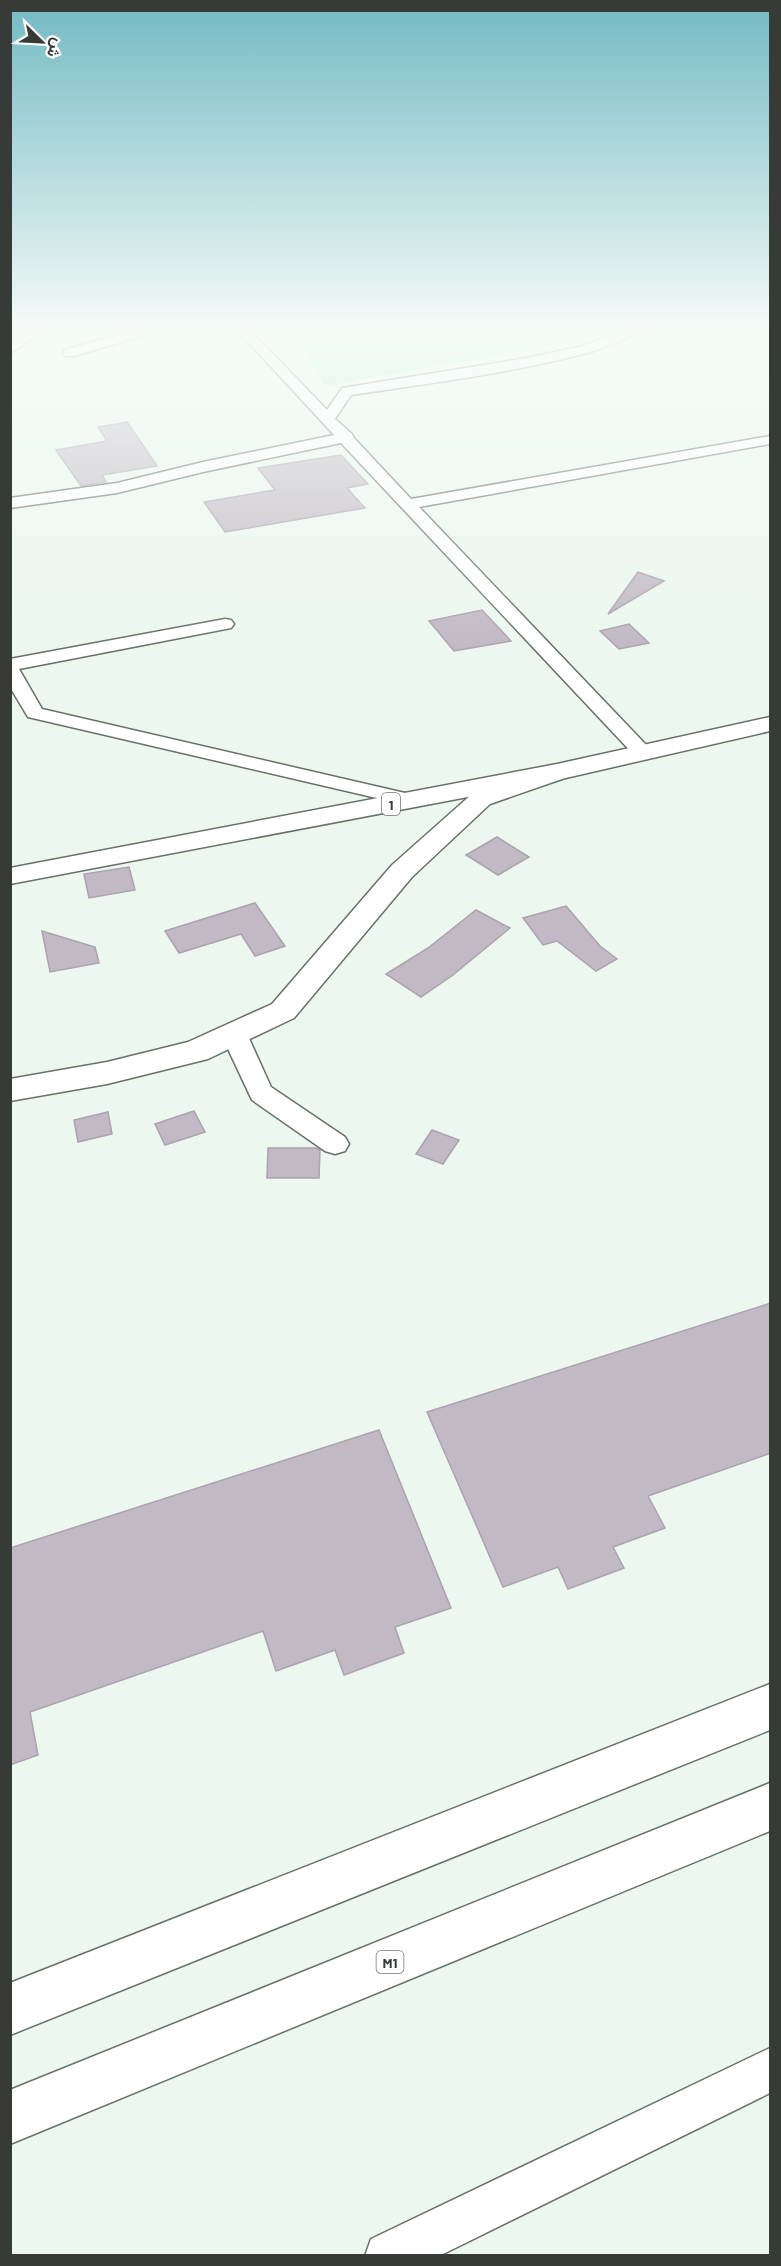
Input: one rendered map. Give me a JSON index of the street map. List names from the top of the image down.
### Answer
{
  "streets": {
    "main road": ["1", "M1"]
  },
  "north": "bottom right"
}
